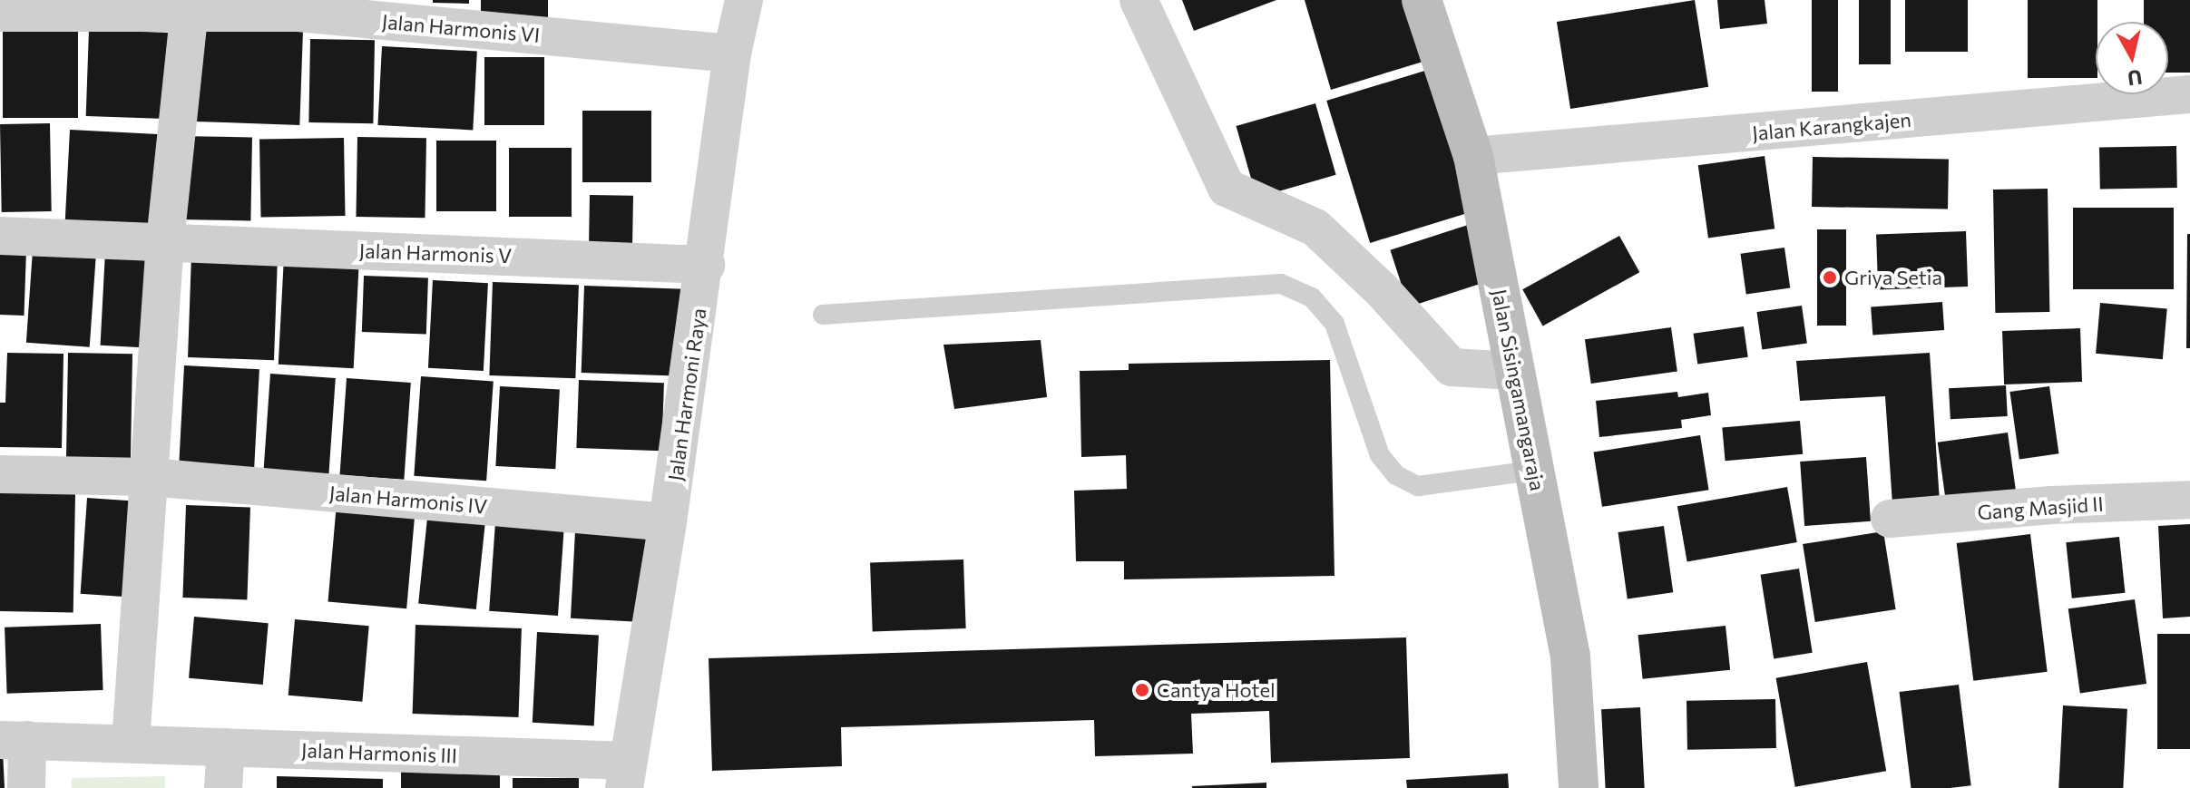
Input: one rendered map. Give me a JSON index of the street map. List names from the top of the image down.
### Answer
{
  "streets": {
    "main road": ["Jalan Sisingamangaraja"],
    "street": [
      "Jalan Harmonis VI",
      "Jalan Karangkajen",
      "Jalan Harmonis V",
      "Jalan Harmoni Raya",
      "Jalan Harmonis IV",
      "Gang Masjid II",
      "Jalan Harmonis III"
    ]
  },
  "crossings": [
    ["Jalan Harmonis VI", "Jalan Harmoni Raya"],
    ["Jalan Karangkajen", "Jalan Sisingamangaraja"],
    ["Jalan Harmonis V", "Jalan Harmoni Raya"],
    ["Jalan Harmoni Raya", "Jalan Harmonis IV"],
    ["Jalan Harmoni Raya", "Jalan Harmonis III"]
  ],
  "places": ["Griya Setia", "Cantya Hotel"],
  "north": "bottom"
}
